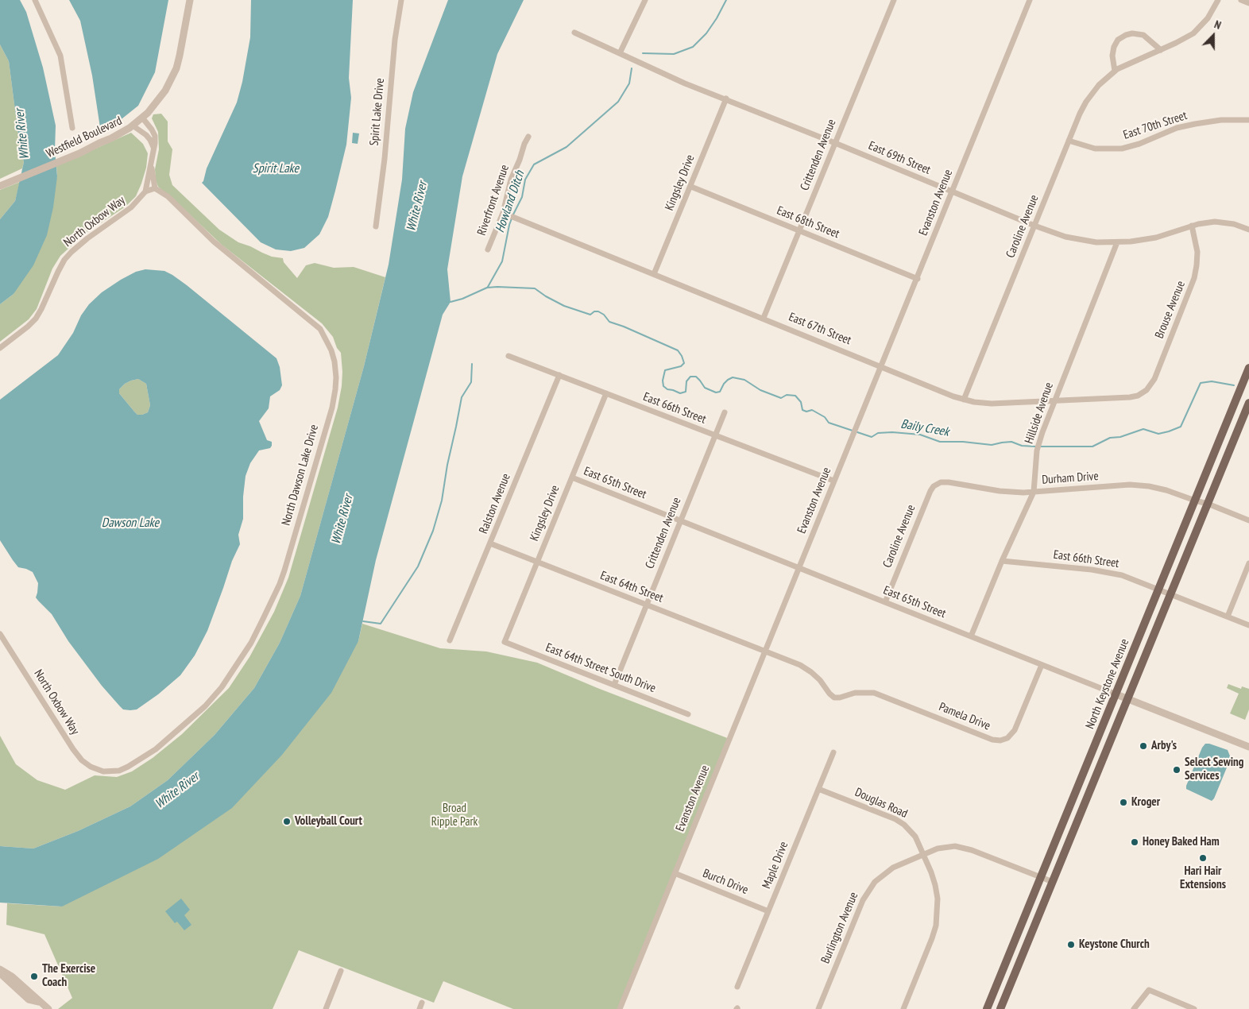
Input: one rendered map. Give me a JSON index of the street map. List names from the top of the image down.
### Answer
{
  "streets": {
    "main road": ["North Keystone Avenue"],
    "street": [
      "Spirit Lake Drive",
      "East 70th Street",
      "Westfield Boulevard",
      "Crittenden Avenue",
      "East 69th Street",
      "Kingsley Drive",
      "Riverfront Avenue",
      "Evanston Avenue",
      "North Oxbow Way",
      "East 68th Street",
      "Caroline Avenue",
      "Brouse Avenue",
      "East 67th Street",
      "East 66th Street",
      "Hillside Avenue",
      "North Dawson Lake Drive",
      "Durham Drive",
      "East 65th Street",
      "Ralston Avenue",
      "East 64th Street",
      "East 64th Street South Drive",
      "Pamela Drive",
      "Douglas Road",
      "Maple Drive",
      "Burch Drive",
      "Burlington Avenue"
    ]
  },
  "crossings": [
    ["East 70th Street", "Caroline Avenue"],
    ["Crittenden Avenue", "East 69th Street"],
    ["Crittenden Avenue", "East 68th Street"],
    ["Crittenden Avenue", "East 67th Street"],
    ["Crittenden Avenue", "East 66th Street"],
    ["Crittenden Avenue", "East 65th Street"],
    ["Crittenden Avenue", "East 64th Street"],
    ["Crittenden Avenue", "East 64th Street South Drive"],
    ["East 69th Street", "Kingsley Drive"],
    ["East 69th Street", "Evanston Avenue"],
    ["East 69th Street", "Caroline Avenue"],
    ["East 69th Street", "Brouse Avenue"],
    ["East 69th Street", "Hillside Avenue"],
    ["Kingsley Drive", "East 68th Street"],
    ["Kingsley Drive", "East 67th Street"],
    ["Kingsley Drive", "East 66th Street"],
    ["Kingsley Drive", "East 65th Street"],
    ["Kingsley Drive", "East 64th Street"],
    ["Kingsley Drive", "East 64th Street South Drive"],
    ["Riverfront Avenue", "East 67th Street"],
    ["Evanston Avenue", "East 68th Street"],
    ["Evanston Avenue", "East 67th Street"],
    ["Evanston Avenue", "East 66th Street"],
    ["Evanston Avenue", "East 65th Street"],
    ["Evanston Avenue", "East 64th Street"],
    ["Evanston Avenue", "Pamela Drive"],
    ["Evanston Avenue", "Burch Drive"],
    ["North Oxbow Way", "North Dawson Lake Drive"],
    ["Caroline Avenue", "East 67th Street"],
    ["Caroline Avenue", "Durham Drive"],
    ["Caroline Avenue", "East 65th Street"],
    ["Brouse Avenue", "East 67th Street"],
    ["East 67th Street", "Hillside Avenue"],
    ["East 66th Street", "Hillside Avenue"],
    ["East 66th Street", "Ralston Avenue"],
    ["East 66th Street", "North Keystone Avenue"],
    ["Hillside Avenue", "Durham Drive"],
    ["Hillside Avenue", "East 65th Street"],
    ["Durham Drive", "North Keystone Avenue"],
    ["East 65th Street", "North Keystone Avenue"],
    ["East 65th Street", "Pamela Drive"],
    ["Ralston Avenue", "East 64th Street"],
    ["East 64th Street", "Pamela Drive"],
    ["North Keystone Avenue", "Burlington Avenue"],
    ["Douglas Road", "Maple Drive"],
    ["Douglas Road", "Burlington Avenue"],
    ["Maple Drive", "Burch Drive"]
  ],
  "water": [
    "White River",
    "Spirit Lake",
    "Howland Ditch",
    "Baily Creek",
    "Dawson Lake"
  ],
  "parks": ["Broad Ripple Park"],
  "places": [
    "Arby's",
    "Select Sewing Services",
    "Kroger",
    "Volleyball Court",
    "Honey Baked Ham",
    "Hari Hair Extensions",
    "Keystone Church",
    "The Exercise Coach"
  ],
  "north": "top"
}
